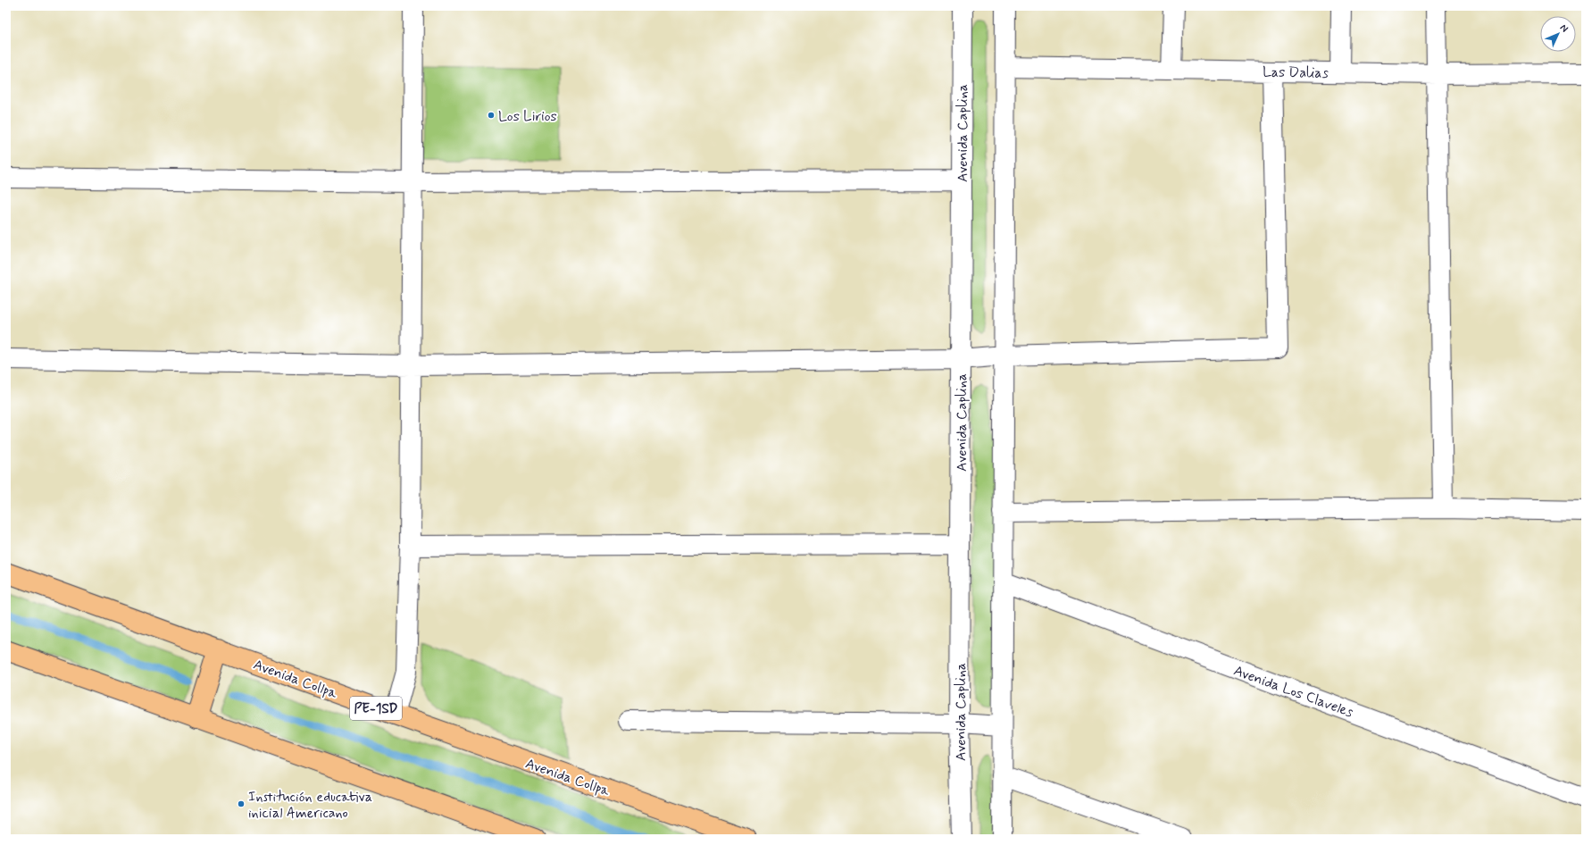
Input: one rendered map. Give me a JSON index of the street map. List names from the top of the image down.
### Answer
{
  "streets": {
    "highway": ["Avenida Collpa", "PE-1SD"],
    "street": ["Las Dalias", "Avenida Caplina", "Avenida Los Claveles"]
  },
  "places": ["Los Lirios", "Institución educativa inicial Americano"],
  "north": "top right"
}
